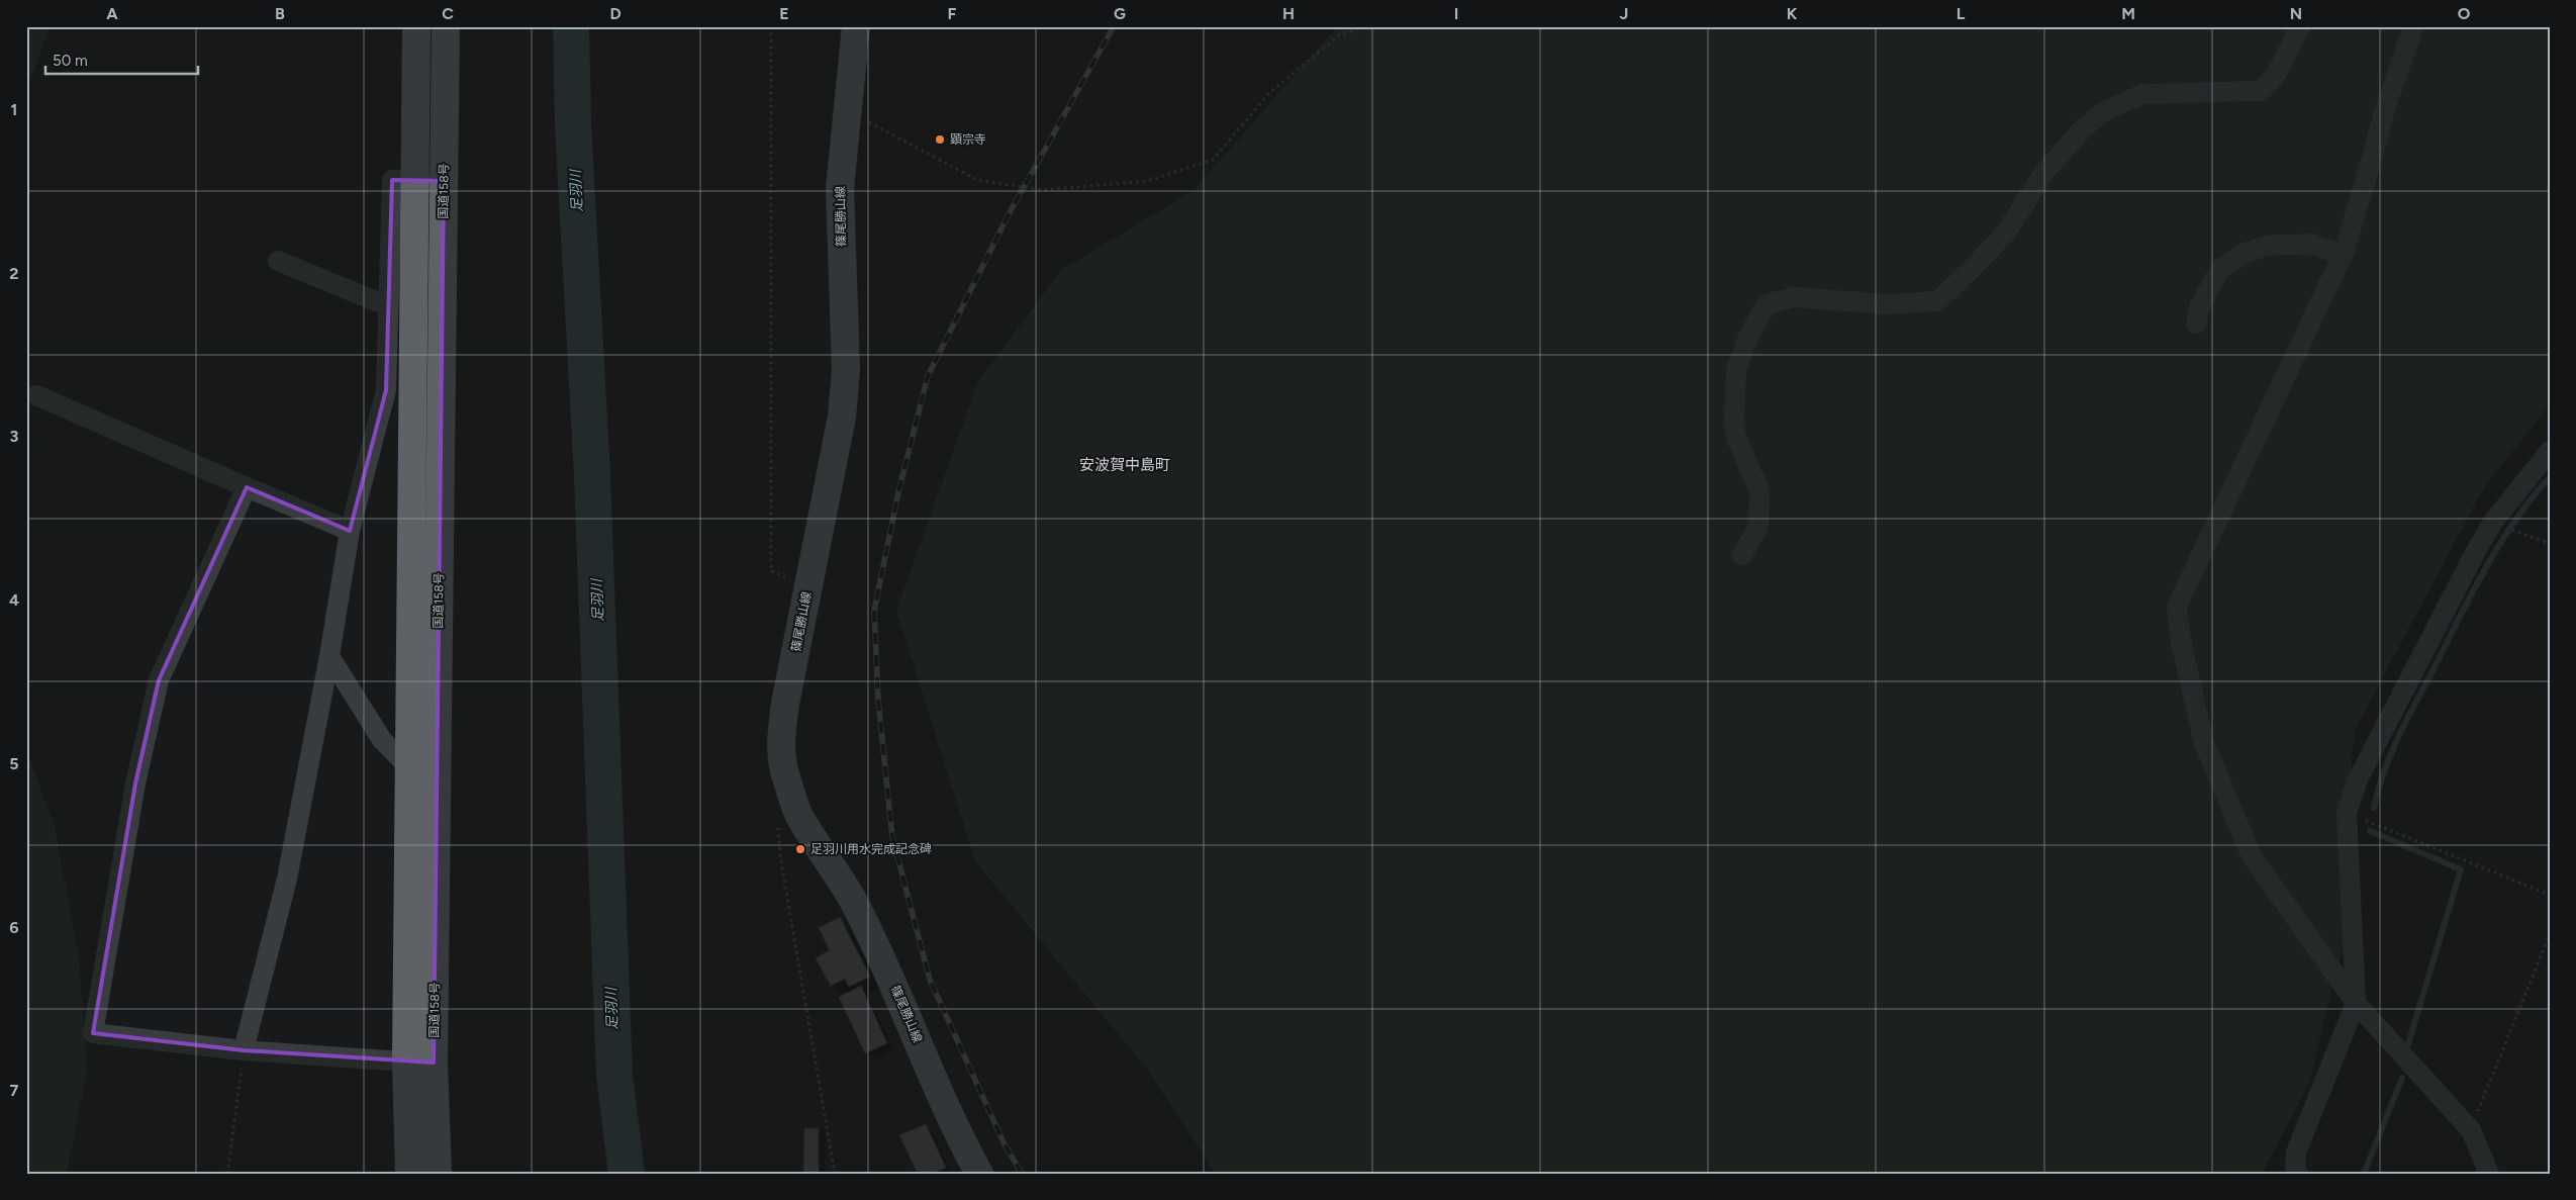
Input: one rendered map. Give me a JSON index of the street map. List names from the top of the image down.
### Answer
{
  "streets": {
    "highway": ["国道158号"],
    "main road": ["篠尾勝山線"]
  },
  "districts": ["安波賀中島町"],
  "water": ["足羽川"],
  "places": ["顕宗寺", "足羽川用水完成記念碑"],
  "scale_bar": "50 m",
  "grid": {
    "columns": [
      "A",
      "B",
      "C",
      "D",
      "E",
      "F",
      "G",
      "H",
      "I",
      "J",
      "K",
      "L",
      "M",
      "N",
      "O"
    ],
    "rows": [
      "1",
      "2",
      "3",
      "4",
      "5",
      "6",
      "7"
    ]
  }
}
